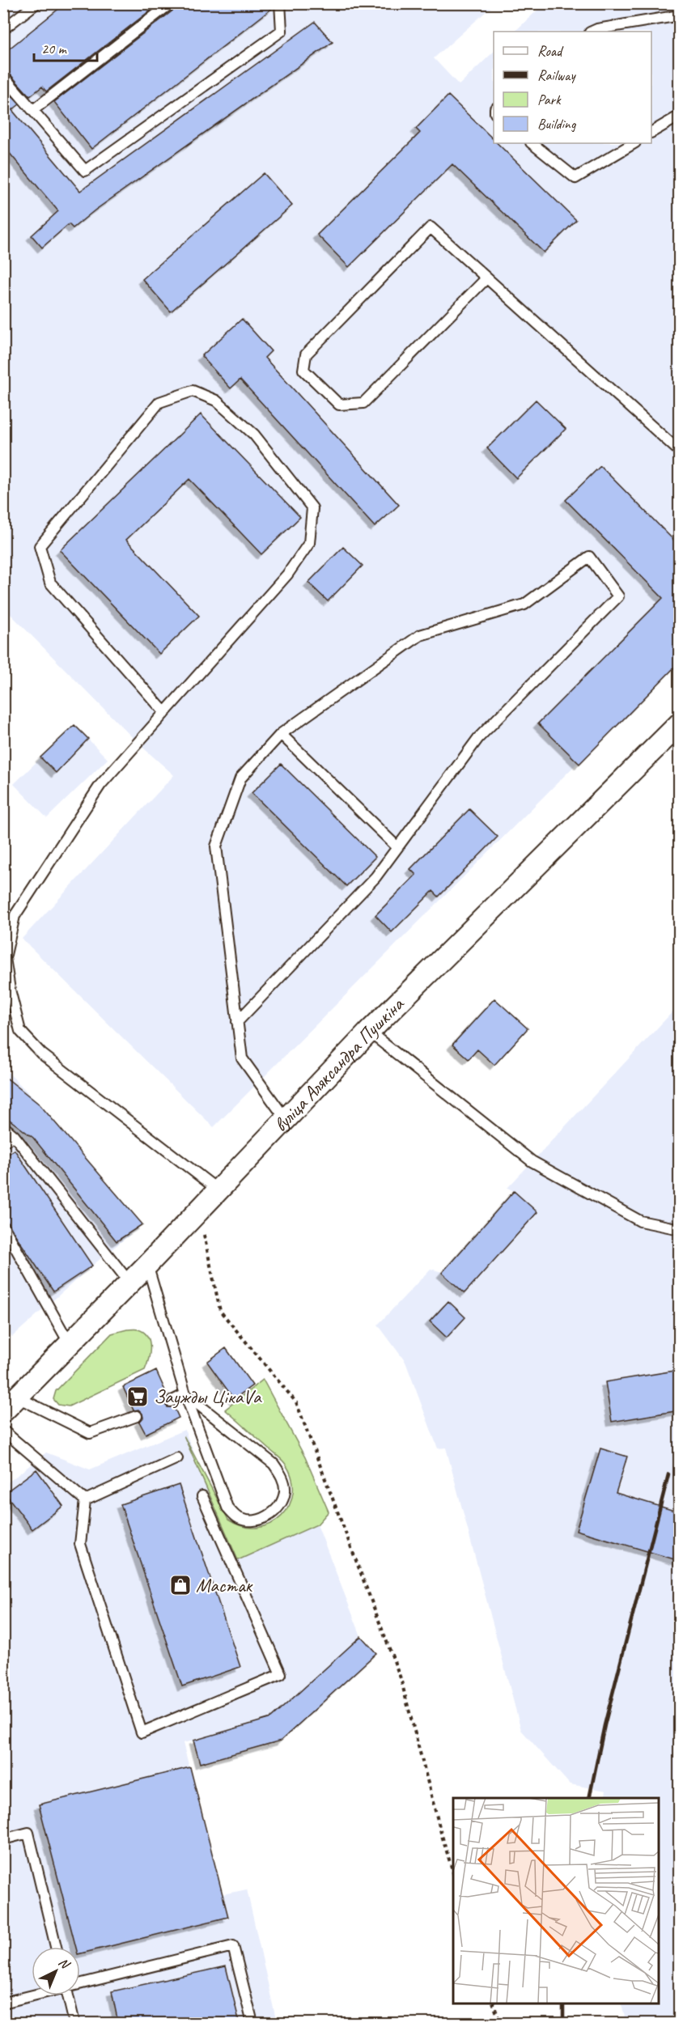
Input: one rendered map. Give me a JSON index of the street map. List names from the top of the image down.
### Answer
{
  "streets": {
    "street": ["вуліца Аляксандра Пушкіна"]
  },
  "places": {
    "supermarket": ["Заужды ЦікаVа"],
    "shop": ["Мастак"]
  },
  "legend": [
    "Road",
    "Railway",
    "Park",
    "Building"
  ],
  "scale_bar": "20 m",
  "north": "top right"
}
